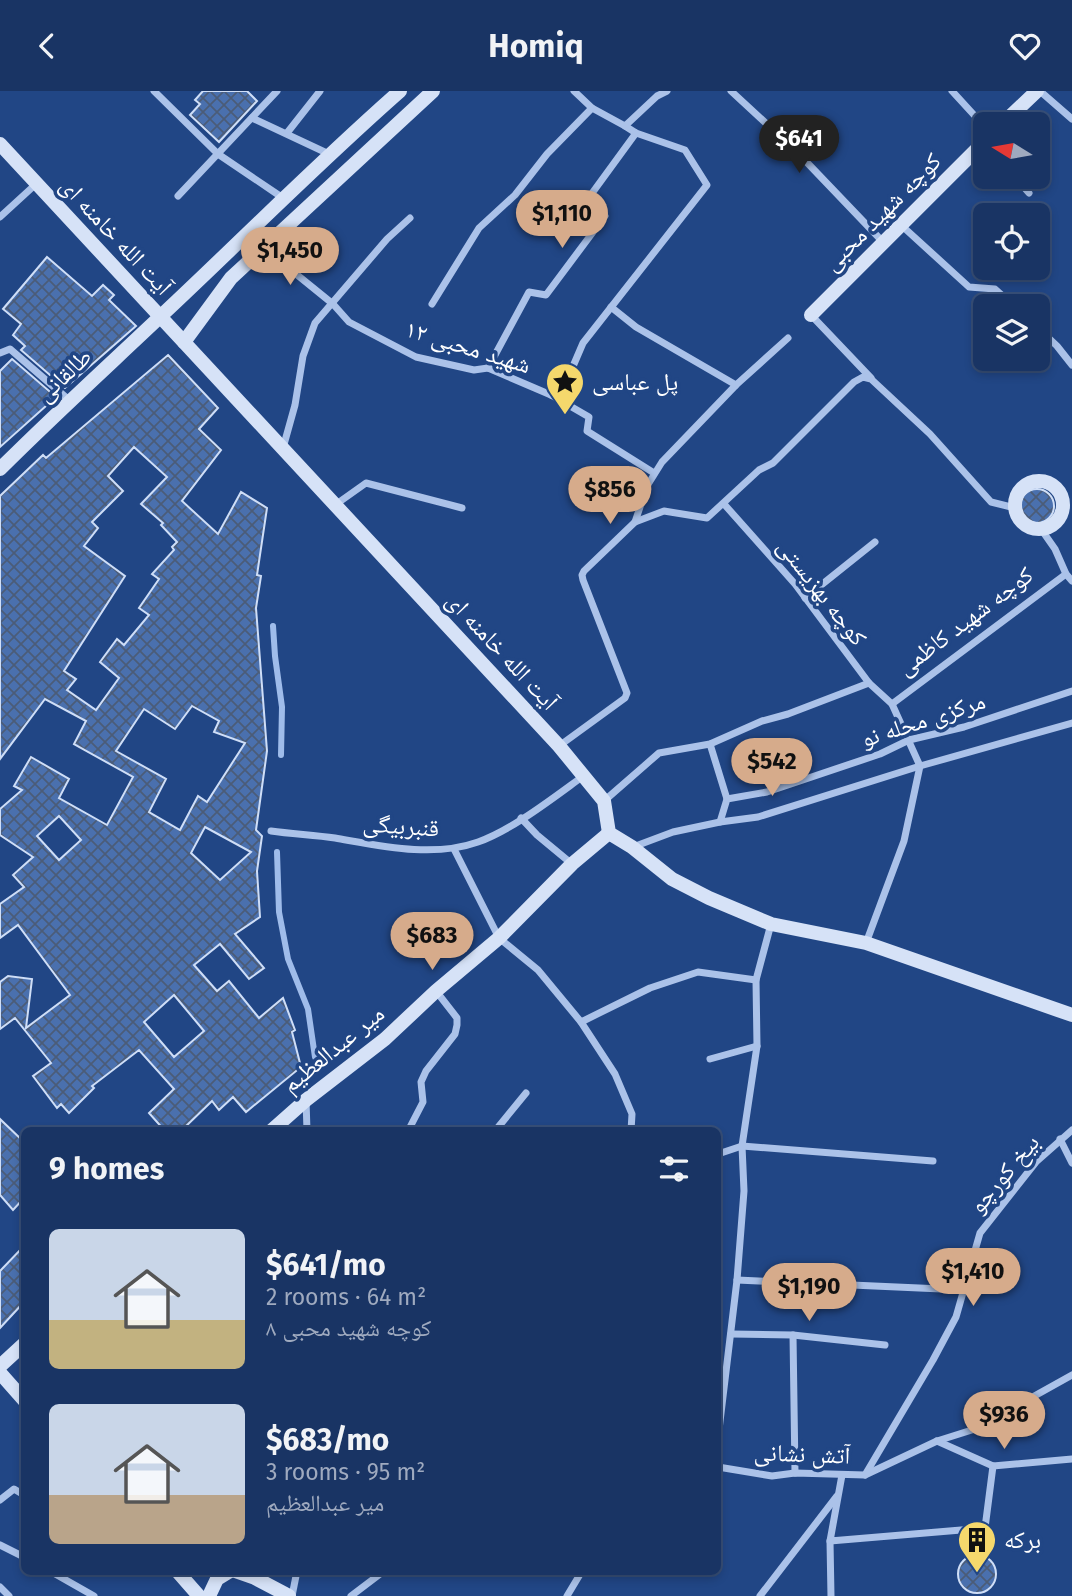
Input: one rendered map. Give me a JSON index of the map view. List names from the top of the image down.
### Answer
{
  "streets": {
    "main road": [
      "کوچه شهید محبی",
      "آیت الله خامنه ای",
      "طالقانی",
      "میر عبدالعظیم"
    ],
    "street": [
      "شهید محبی ۱۲",
      "کوچه بهزیستی",
      "کوچه شهید کاظمی",
      "مرکزی محله نو",
      "قنبربیگی",
      "بیخ کورچو",
      "آتش نشانی"
    ]
  },
  "crossings": [
    ["آیت الله خامنه ای", "طالقانی"],
    ["آیت الله خامنه ای", "قنبربیگی"],
    ["کوچه بهزیستی", "کوچه شهید کاظمی"],
    ["کوچه بهزیستی", "مرکزی محله نو"],
    ["بیخ کورچو", "آتش نشانی"]
  ],
  "places": {
    "place": ["پل عباسی"],
    "building": ["برکه"]
  },
  "north": "left",
  "page": {
    "header": "Homiq",
    "price": [
      "$641",
      "$1,110",
      "$1,450",
      "$856",
      "$542",
      "$683",
      "$1,410",
      "$1,190",
      "$936"
    ],
    "heading": "9 homes",
    "list": [
      {
        "name": "$641/mo",
        "note": "2 rooms · 64 m² · کوچه شهید محبی ۸"
      },
      {
        "name": "$683/mo",
        "note": "3 rooms · 95 m² · میر عبدالعظیم"
      }
    ]
  }
}
